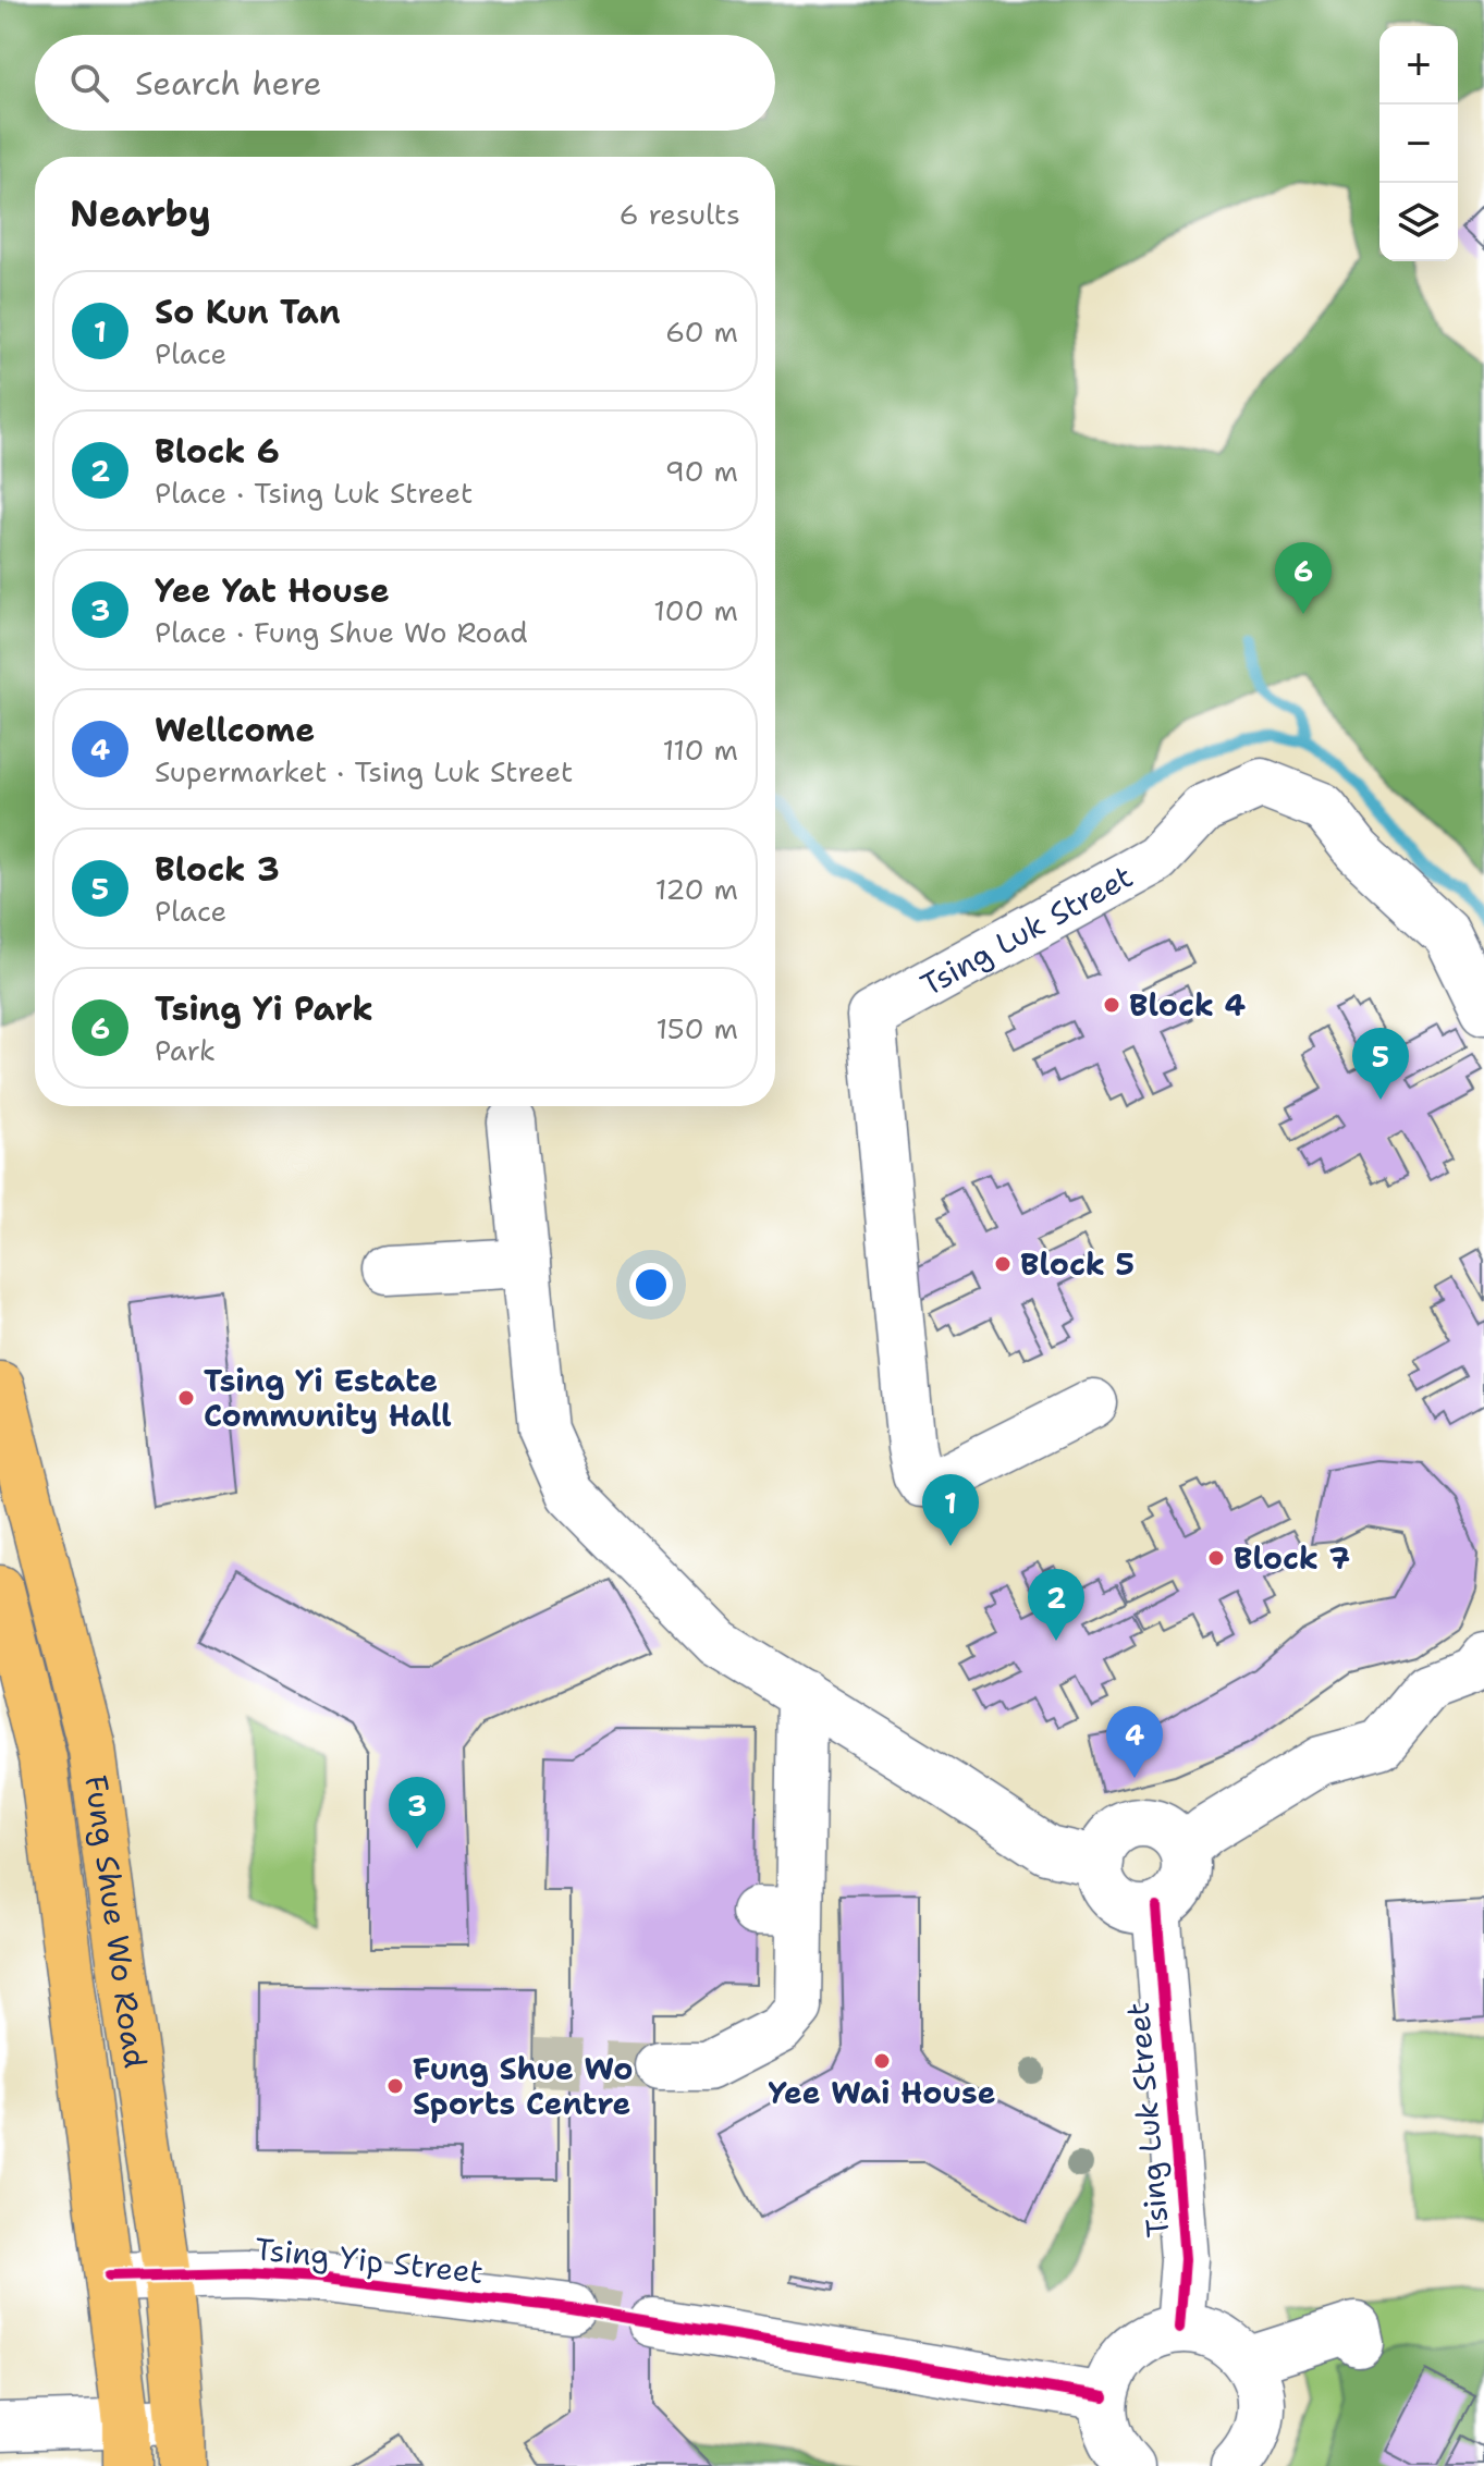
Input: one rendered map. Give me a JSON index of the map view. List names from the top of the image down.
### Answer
{
  "streets": {
    "main road": ["Fung Shue Wo Road"],
    "street": ["Tsing Luk Street", "Tsing Yip Street"]
  },
  "crossings": [
    ["Fung Shue Wo Road", "Tsing Yip Street"]
  ],
  "places": [
    "Block 4",
    "Block 5",
    "Tsing Yi Estate Community Hall",
    "Block 7",
    "Yee Wai House",
    "Fung Shue Wo Sports Centre"
  ],
  "page": {
    "map_buttons": ["+", "−"],
    "search": "Search here",
    "heading": ["Nearby", "6 results"],
    "list": [
      {
        "mark": "1",
        "name": "So Kun Tan",
        "note": "Place",
        "value": "60 m"
      },
      {
        "mark": "2",
        "name": "Block 6",
        "note": "Place · Tsing Luk Street",
        "value": "90 m"
      },
      {
        "mark": "3",
        "name": "Yee Yat House",
        "note": "Place · Fung Shue Wo Road",
        "value": "100 m"
      },
      {
        "mark": "4",
        "name": "Wellcome",
        "note": "Supermarket · Tsing Luk Street",
        "value": "110 m"
      },
      {
        "mark": "5",
        "name": "Block 3",
        "note": "Place",
        "value": "120 m"
      },
      {
        "mark": "6",
        "name": "Tsing Yi Park",
        "note": "Park",
        "value": "150 m"
      }
    ],
    "pins": [
      "6",
      "5",
      "1",
      "2",
      "4",
      "3"
    ]
  }
}
